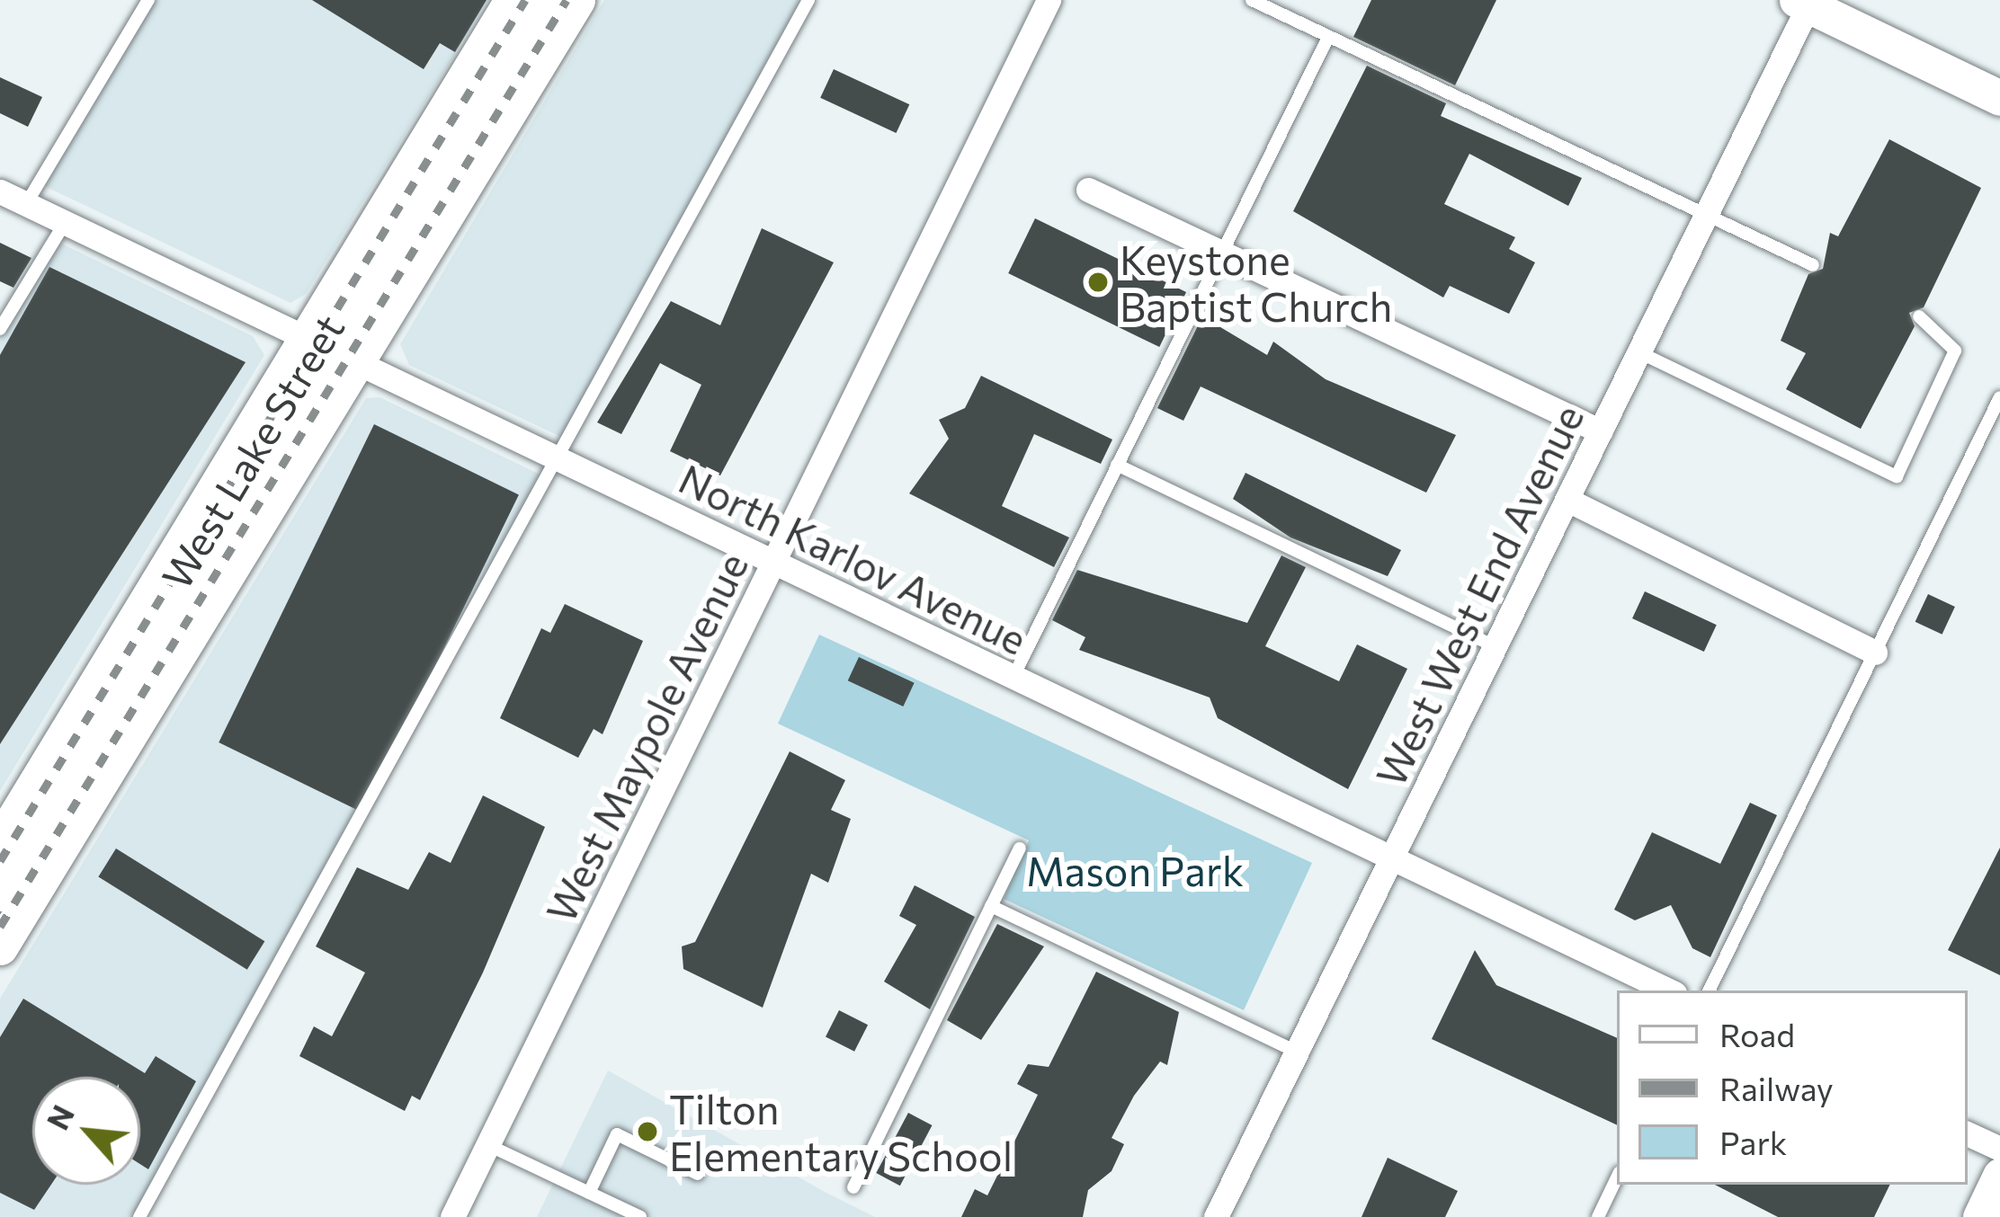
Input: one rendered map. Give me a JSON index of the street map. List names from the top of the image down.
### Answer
{
  "streets": {
    "main road": ["West Lake Street"],
    "street": ["North Karlov Avenue", "West West End Avenue", "West Maypole Avenue"]
  },
  "crossings": [
    ["West Lake Street", "North Karlov Avenue"],
    ["North Karlov Avenue", "West West End Avenue"],
    ["North Karlov Avenue", "West Maypole Avenue"]
  ],
  "parks": ["Mason Park"],
  "places": ["Keystone Baptist Church", "Tilton Elementary School"],
  "legend": ["Road", "Railway", "Park"],
  "north": "top left"
}
